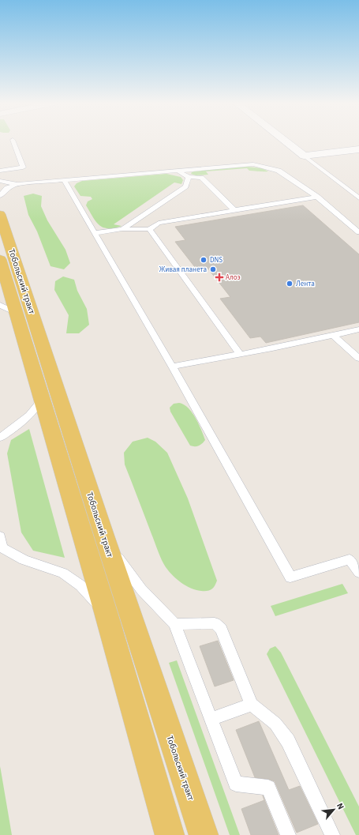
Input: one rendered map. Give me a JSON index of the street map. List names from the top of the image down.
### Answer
{
  "streets": {
    "main road": ["Тобольский тракт"]
  },
  "places": {
    "other": ["DNS", "Живая планета", "Лента"],
    "health": ["Алоэ"]
  },
  "north": "top right"
}
